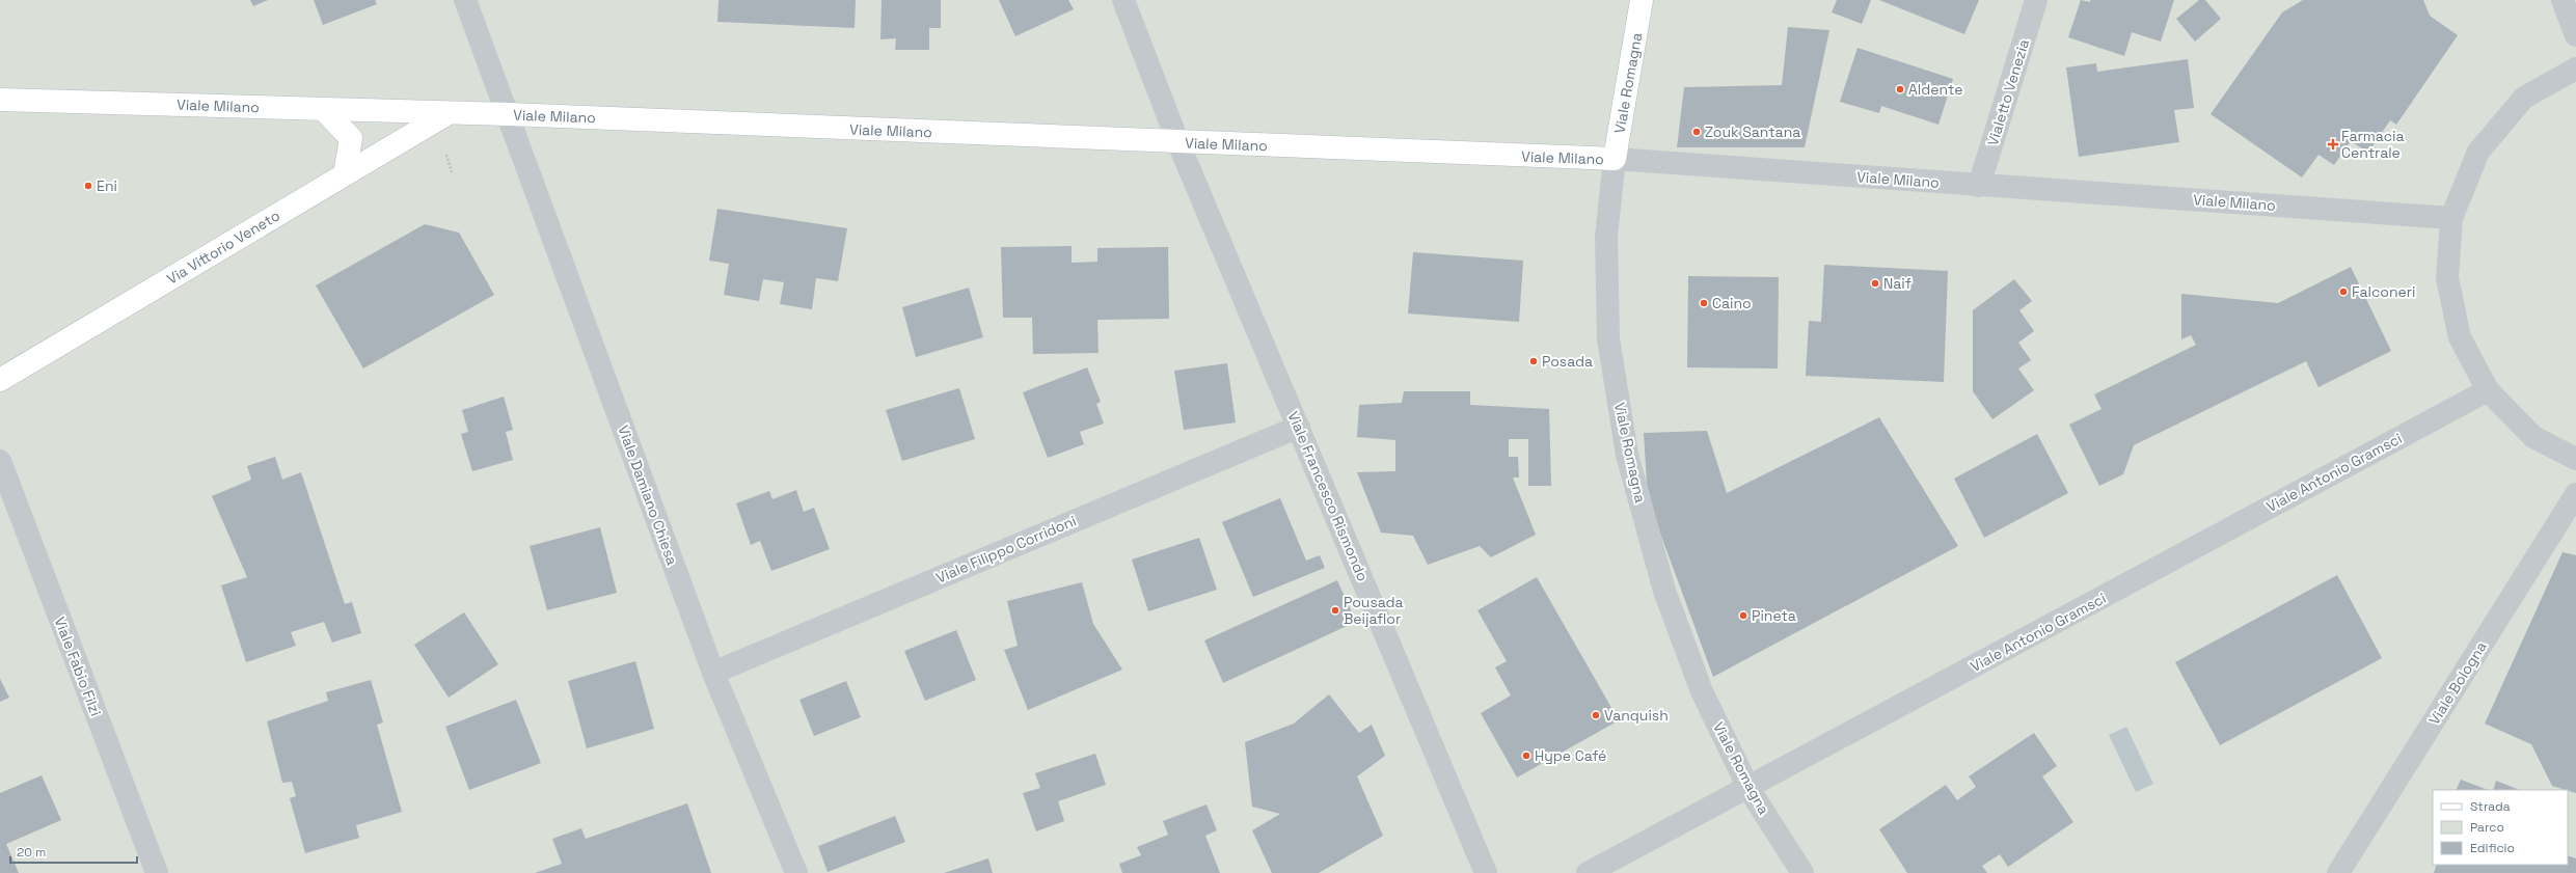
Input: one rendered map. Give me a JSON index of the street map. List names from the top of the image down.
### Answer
{
  "streets": {
    "street": [
      "Viale Romagna",
      "Vialetto Venezia",
      "Viale Milano",
      "Via Vittorio Veneto",
      "Viale Antonio Gramsci",
      "Viale Damiano Chiesa",
      "Viale Francesco Rismondo",
      "Viale Filippo Corridoni",
      "Viale Fabio Filzi",
      "Viale Bologna"
    ]
  },
  "crossings": [
    ["Viale Romagna", "Viale Milano"],
    ["Viale Romagna", "Viale Antonio Gramsci"],
    ["Vialetto Venezia", "Viale Milano"],
    ["Viale Milano", "Via Vittorio Veneto"],
    ["Viale Milano", "Viale Damiano Chiesa"],
    ["Viale Milano", "Viale Francesco Rismondo"],
    ["Viale Damiano Chiesa", "Viale Filippo Corridoni"],
    ["Viale Francesco Rismondo", "Viale Filippo Corridoni"]
  ],
  "places": {
    "other": [
      "Aldente",
      "Zouk Santana",
      "Eni",
      "Naif",
      "Falconeri",
      "Caino",
      "Posada",
      "Pousada Beijaflor",
      "Pineta",
      "Vanquish",
      "Hype Café"
    ],
    "health": ["Farmacia Centrale"]
  },
  "legend": ["Strada", "Parco", "Edificio"],
  "scale_bar": "20 m"
}
